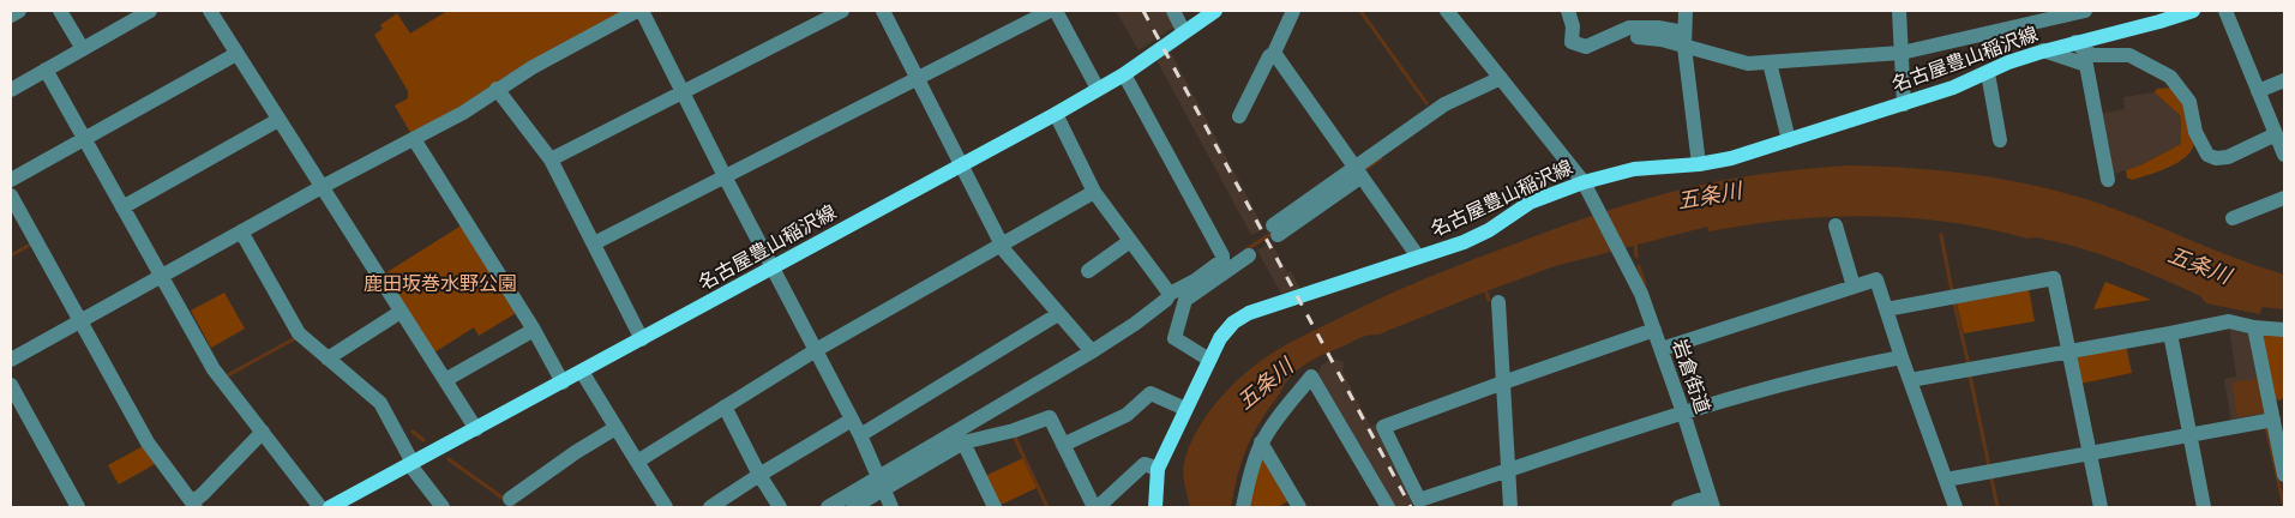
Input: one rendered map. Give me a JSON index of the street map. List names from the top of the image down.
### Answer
{
  "streets": {
    "main road": ["名古屋豊山稲沢線"],
    "street": ["岩倉街道"]
  },
  "crossings": [
    ["名古屋豊山稲沢線", "岩倉街道"]
  ],
  "water": ["五条川"],
  "parks": ["鹿田坂巻水野公園"]
}
